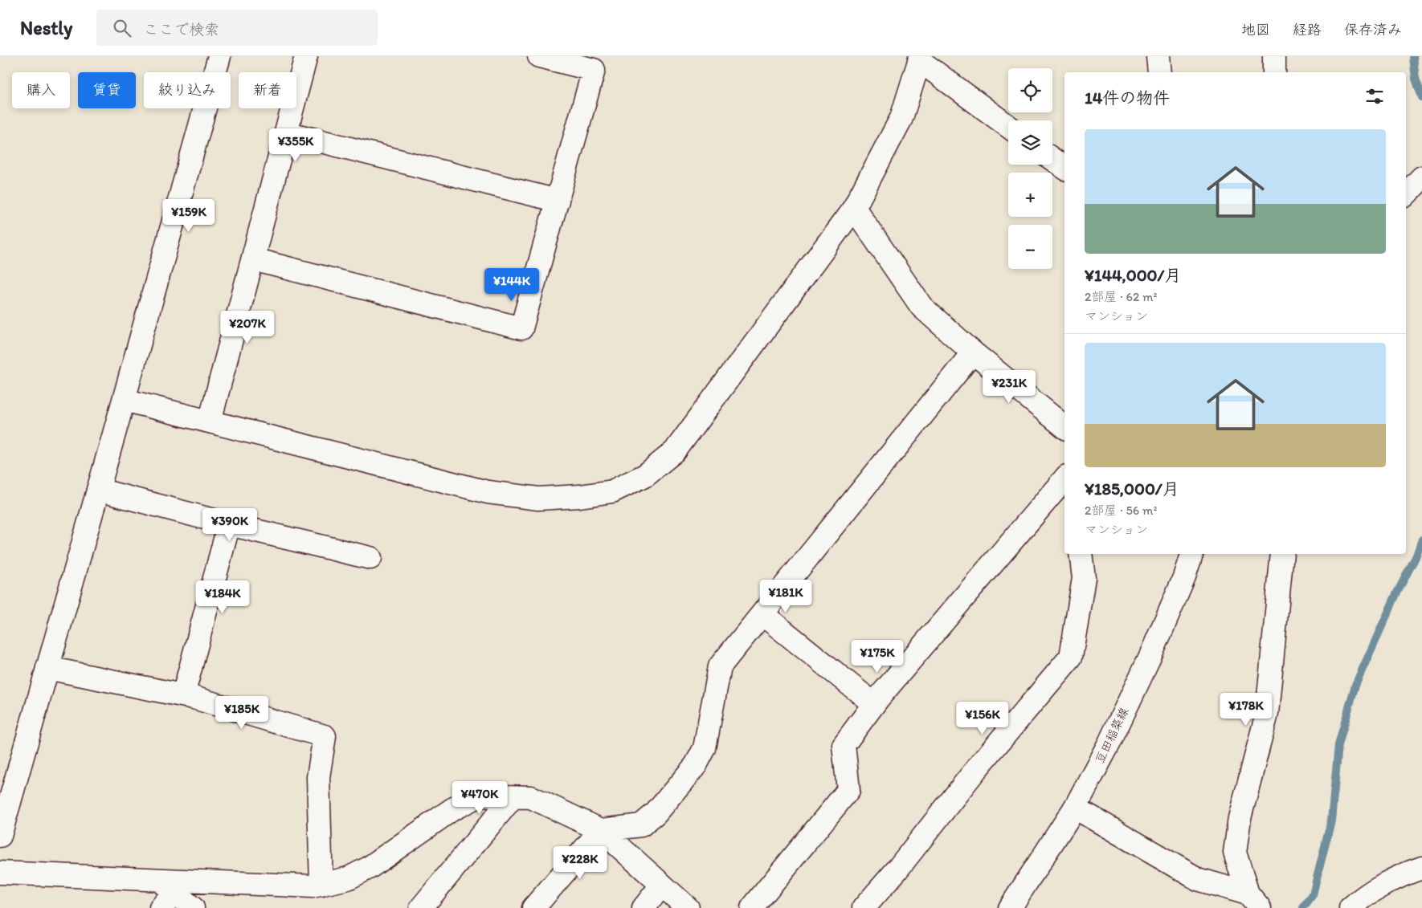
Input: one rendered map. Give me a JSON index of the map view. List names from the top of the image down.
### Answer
{
  "streets": {
    "street": ["豆田稲築線"]
  },
  "page": {
    "header": "Nestly",
    "search": "ここで検索",
    "nav": ["地図", "経路", "保存済み"],
    "map_buttons": ["+", "−"],
    "chip": [
      "購入",
      "賃貸",
      "絞り込み",
      "新着"
    ],
    "heading": "14件の物件",
    "list": [
      {
        "name": "¥144,000/月",
        "note": "2部屋 · 62 m² · マンション"
      },
      {
        "name": "¥185,000/月",
        "note": "2部屋 · 56 m² · マンション"
      }
    ],
    "price": [
      "¥355K",
      "¥159K",
      "¥144K",
      "¥207K",
      "¥231K",
      "¥390K",
      "¥181K",
      "¥184K",
      "¥175K",
      "¥178K",
      "¥185K",
      "¥156K",
      "¥470K",
      "¥228K"
    ]
  }
}
